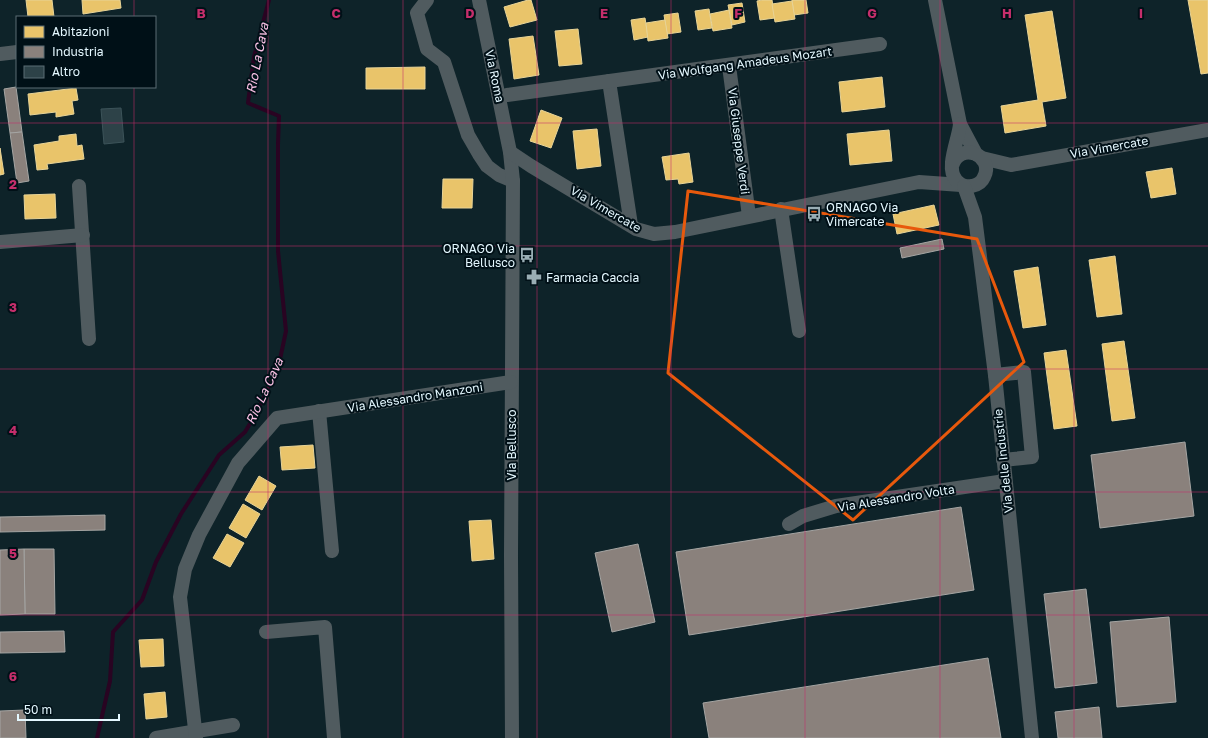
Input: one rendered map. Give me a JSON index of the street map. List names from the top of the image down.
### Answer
{
  "streets": {
    "street": [
      "Via Wolfgang Amadeus Mozart",
      "Via Roma",
      "Via Giuseppe Verdi",
      "Via Vimercate",
      "Via Alessandro Manzoni",
      "Via Bellusco",
      "Via delle Industrie",
      "Via Alessandro Volta"
    ]
  },
  "crossings": [
    ["Via Wolfgang Amadeus Mozart", "Via Giuseppe Verdi"],
    ["Via Roma", "Via Vimercate"],
    ["Via Roma", "Via Bellusco"],
    ["Via Giuseppe Verdi", "Via Vimercate"],
    ["Via Vimercate", "Via Bellusco"],
    ["Via Vimercate", "Via delle Industrie"],
    ["Via Alessandro Manzoni", "Via Bellusco"],
    ["Via delle Industrie", "Via Alessandro Volta"]
  ],
  "water": ["Rio La Cava"],
  "places": {
    "bus stop": ["ORNAGO Via Vimercate", "ORNAGO Via Bellusco"],
    "pharmacy": ["Farmacia Caccia"]
  },
  "legend": ["Abitazioni", "Industria", "Altro"],
  "scale_bar": "50 m",
  "grid": {
    "columns": [
      "B",
      "C",
      "D",
      "E",
      "F",
      "G",
      "H",
      "I"
    ],
    "rows": [
      "2",
      "3",
      "4",
      "5",
      "6"
    ]
  }
}
